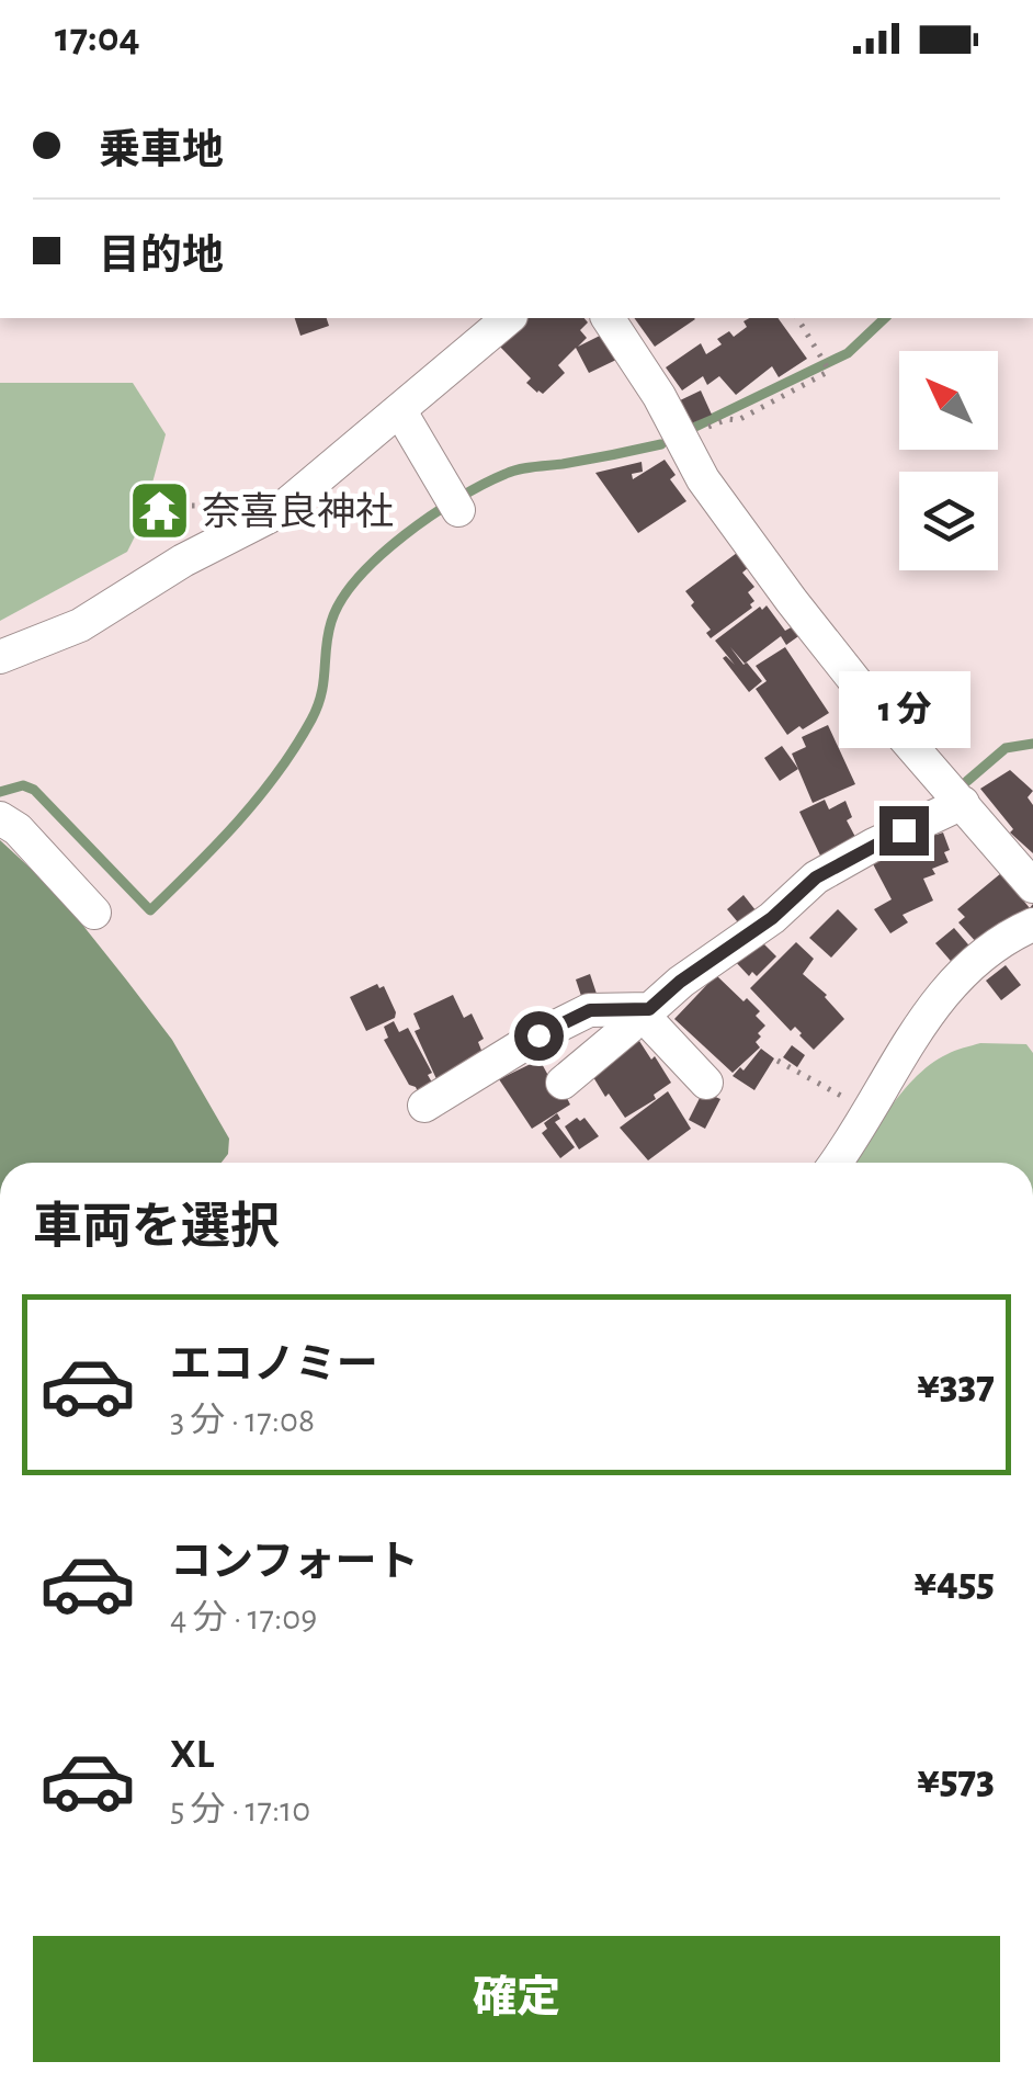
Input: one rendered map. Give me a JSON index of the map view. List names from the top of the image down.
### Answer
{
  "places": {
    "temple": ["奈喜良神社"]
  },
  "north": "top left",
  "page": {
    "status": "17:04",
    "banner": ["乗車地", "目的地"],
    "bubble": "1 分",
    "heading": "車両を選択",
    "list": [
      {
        "name": "エコノミー",
        "note": "3 分 · 17:08",
        "value": "¥337"
      },
      {
        "name": "コンフォート",
        "note": "4 分 · 17:09",
        "value": "¥455"
      },
      {
        "name": "XL",
        "note": "5 分 · 17:10",
        "value": "¥573"
      }
    ],
    "buttons": "確定"
  }
}
